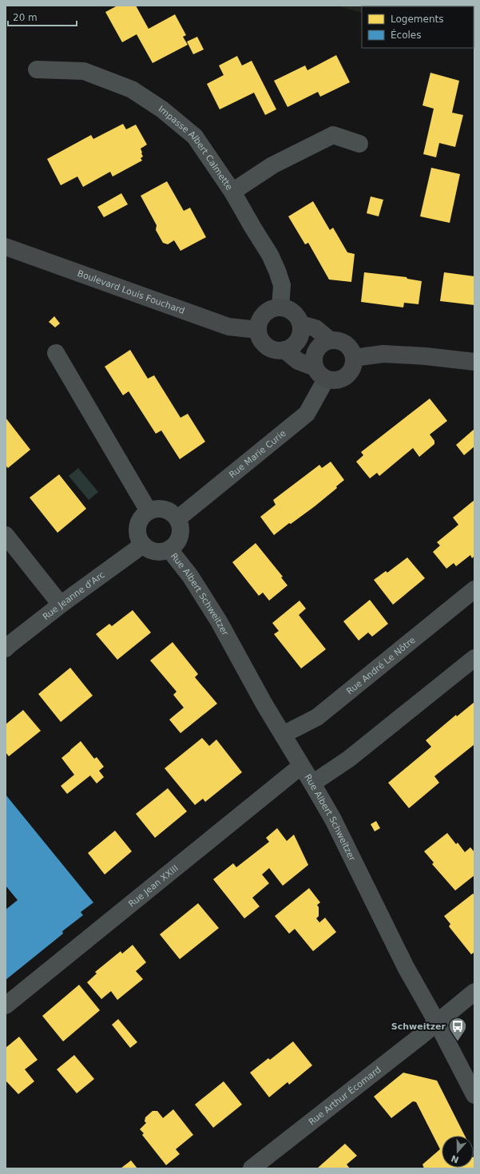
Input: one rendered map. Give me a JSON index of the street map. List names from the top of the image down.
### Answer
{
  "streets": {
    "main road": ["Boulevard Louis Fouchard", "Rue Marie Curie"],
    "street": [
      "Impasse Albert Calmette",
      "Rue Albert Schweitzer",
      "Rue Jeanne d'Arc",
      "Rue André Le Nôtre",
      "Rue Jean XXIII",
      "Rue Arthur Écomard"
    ]
  },
  "crossings": [
    ["Impasse Albert Calmette", "Boulevard Louis Fouchard"],
    ["Rue Marie Curie", "Rue Albert Schweitzer"],
    ["Rue Marie Curie", "Rue Jeanne d'Arc"],
    ["Rue Albert Schweitzer", "Rue Jeanne d'Arc"],
    ["Rue Albert Schweitzer", "Rue André Le Nôtre"],
    ["Rue Albert Schweitzer", "Rue Jean XXIII"],
    ["Rue Albert Schweitzer", "Rue Arthur Écomard"]
  ],
  "places": {
    "bus stop": ["Schweitzer"]
  },
  "legend": ["Logements", "Écoles"],
  "scale_bar": "20 m",
  "north": "bottom"
}
